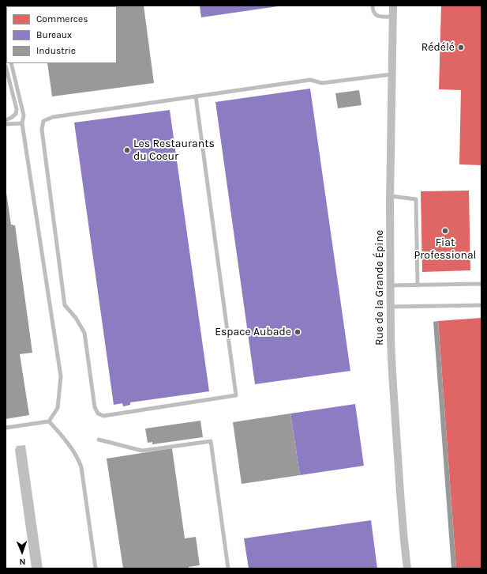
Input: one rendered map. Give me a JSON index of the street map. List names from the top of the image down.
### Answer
{
  "streets": {
    "street": ["Rue de la Grande Épine"]
  },
  "places": [
    "Rédélé",
    "Les Restaurants du Coeur",
    "Fiat Professional",
    "Espace Aubade"
  ],
  "legend": ["Commerces", "Bureaux", "Industrie"],
  "north": "bottom"
}
